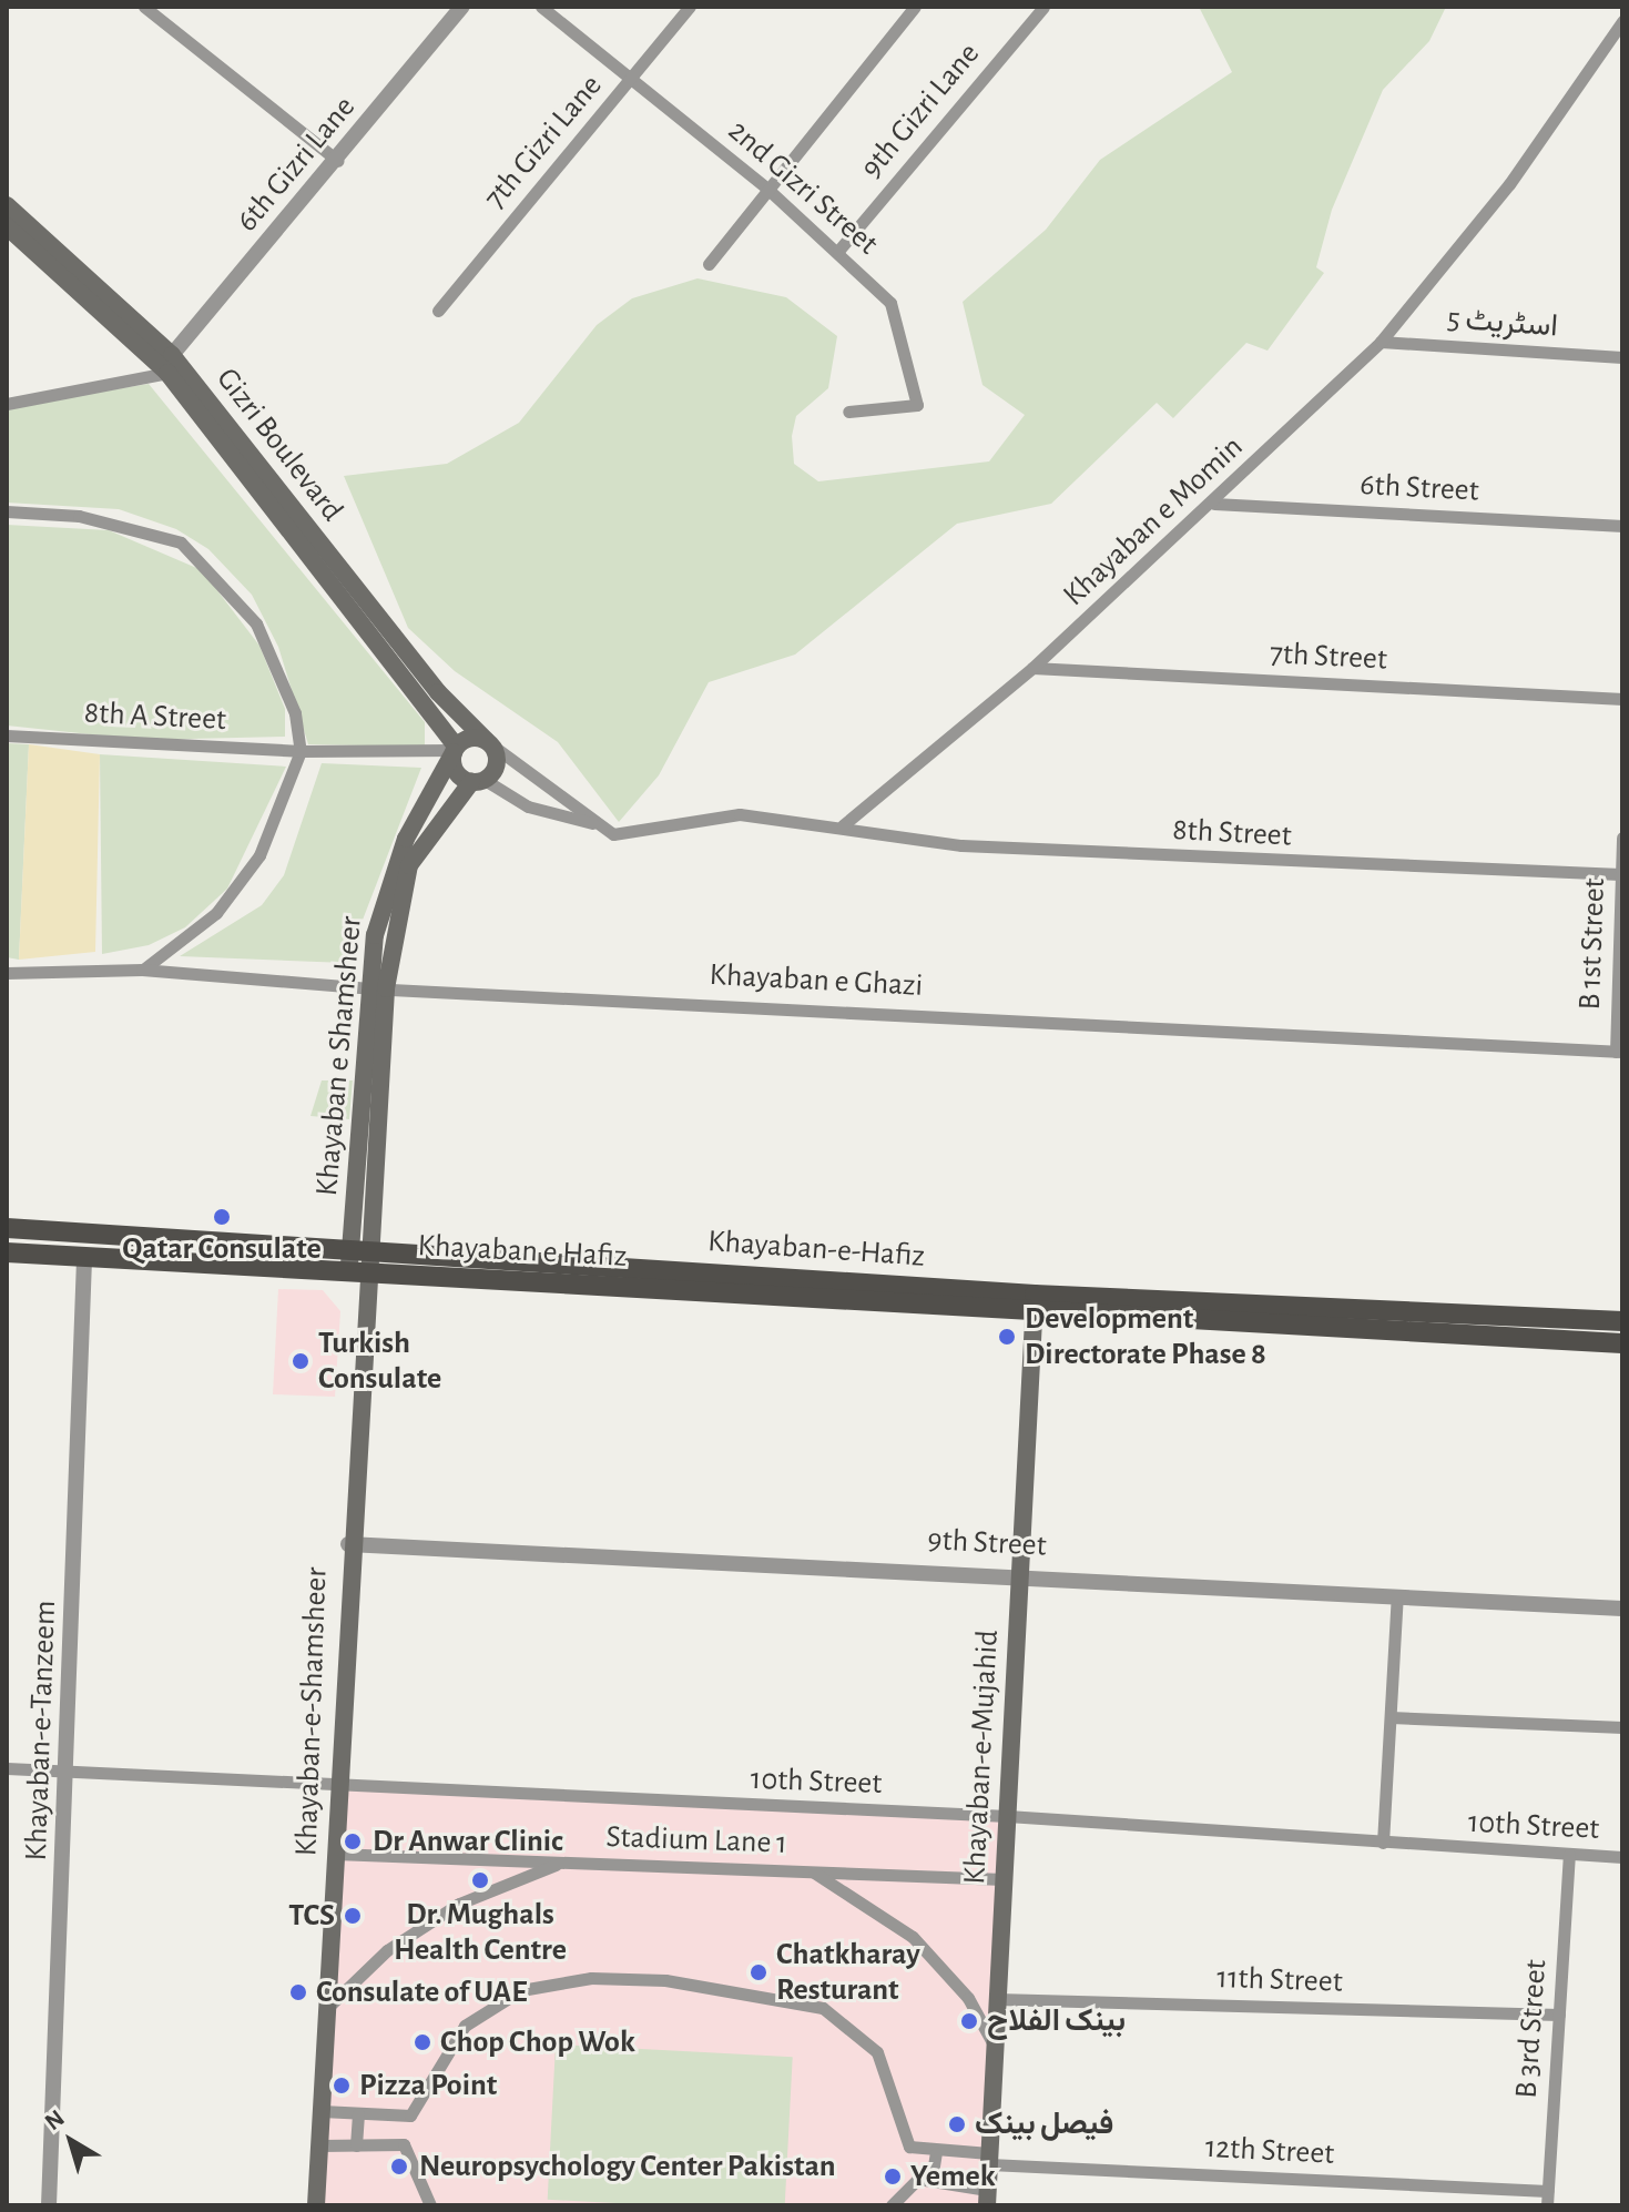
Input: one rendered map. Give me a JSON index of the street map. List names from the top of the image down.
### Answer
{
  "streets": {
    "main road": [
      "Gizri Boulevard",
      "Khayaban e Shamsheer",
      "Khayaban-e-Hafiz",
      "Khayaban e Hafiz",
      "Khayaban-e-Shamsheer",
      "Khayaban-e-Mujahid"
    ],
    "street": [
      "9th Gizri Lane",
      "7th Gizri Lane",
      "6th Gizri Lane",
      "2nd Gizri Street",
      "اسٹریٹ 5",
      "6th Street",
      "Khayaban e Momin",
      "7th Street",
      "8th A Street",
      "8th Street",
      "B 1st Street",
      "Khayaban e Ghazi",
      "9th Street",
      "Khayaban-e-Tanzeem",
      "10th Street",
      "Stadium Lane 1",
      "11th Street",
      "B 3rd Street",
      "12th Street"
    ]
  },
  "crossings": [
    ["9th Gizri Lane", "2nd Gizri Street"],
    ["7th Gizri Lane", "2nd Gizri Street"],
    ["6th Gizri Lane", "Gizri Boulevard"],
    ["اسٹریٹ 5", "Khayaban e Momin"],
    ["Gizri Boulevard", "8th A Street"],
    ["Gizri Boulevard", "Khayaban e Shamsheer"],
    ["6th Street", "Khayaban e Momin"],
    ["Khayaban e Momin", "7th Street"],
    ["Khayaban e Momin", "8th Street"],
    ["8th A Street", "Khayaban e Shamsheer"],
    ["8th Street", "B 1st Street"],
    ["B 1st Street", "Khayaban e Ghazi"],
    ["Khayaban e Ghazi", "Khayaban e Shamsheer"],
    ["Khayaban e Shamsheer", "Khayaban-e-Hafiz"],
    ["Khayaban e Shamsheer", "Khayaban e Hafiz"],
    ["Khayaban e Shamsheer", "Khayaban-e-Shamsheer"],
    ["Khayaban-e-Hafiz", "Khayaban e Hafiz"],
    ["Khayaban-e-Hafiz", "Khayaban-e-Mujahid"],
    ["Khayaban e Hafiz", "Khayaban-e-Shamsheer"],
    ["Khayaban e Hafiz", "Khayaban-e-Tanzeem"],
    ["Khayaban e Hafiz", "Khayaban-e-Mujahid"],
    ["9th Street", "Khayaban-e-Shamsheer"],
    ["9th Street", "Khayaban-e-Mujahid"],
    ["Khayaban-e-Shamsheer", "10th Street"],
    ["Khayaban-e-Shamsheer", "Stadium Lane 1"],
    ["Khayaban-e-Tanzeem", "10th Street"],
    ["Khayaban-e-Mujahid", "10th Street"],
    ["Khayaban-e-Mujahid", "Stadium Lane 1"],
    ["Khayaban-e-Mujahid", "11th Street"],
    ["Khayaban-e-Mujahid", "12th Street"],
    ["10th Street", "B 3rd Street"],
    ["11th Street", "B 3rd Street"],
    ["B 3rd Street", "12th Street"]
  ],
  "places": [
    "Qatar Consulate",
    "Development Directorate Phase 8",
    "Turkish Consulate",
    "Dr Anwar Clinic",
    "Dr. Mughals Health Centre",
    "TCS",
    "Chatkharay Resturant",
    "Consulate of UAE",
    "بینک الفلاح",
    "Chop Chop Wok",
    "Pizza Point",
    "فیصل بینک",
    "Neuropsychology Center Pakistan",
    "Yemek"
  ],
  "north": "top left"
}
